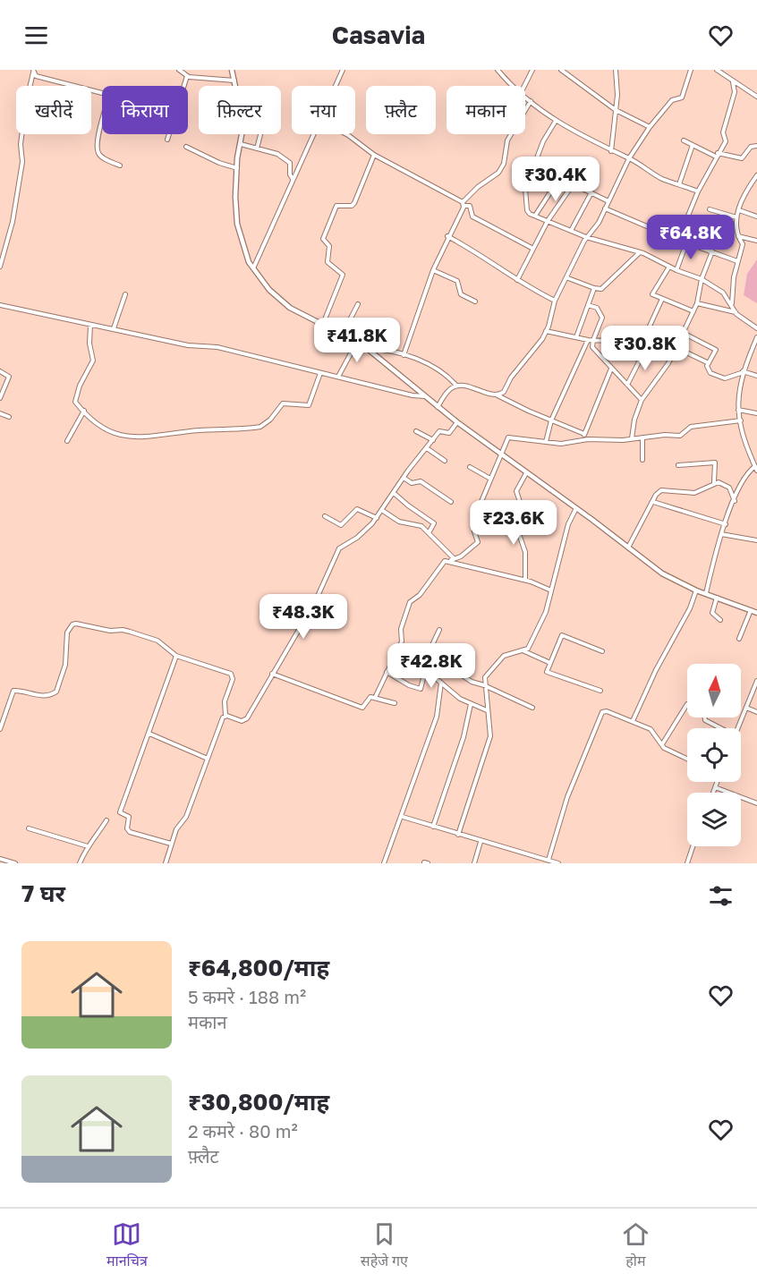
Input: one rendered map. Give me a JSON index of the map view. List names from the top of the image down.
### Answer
{
  "north": "top",
  "page": {
    "header": "Casavia",
    "chip": [
      "खरीदें",
      "किराया",
      "फ़िल्टर",
      "नया",
      "फ़्लैट",
      "मकान"
    ],
    "price": [
      "₹30.4K",
      "₹64.8K",
      "₹41.8K",
      "₹30.8K",
      "₹23.6K",
      "₹48.3K",
      "₹42.8K"
    ],
    "heading": "7 घर",
    "list": [
      {
        "name": "₹64,800/माह",
        "note": "5 कमरे · 188 m² · मकान"
      },
      {
        "name": "₹30,800/माह",
        "note": "2 कमरे · 80 m² · फ़्लैट"
      }
    ],
    "tabs": ["मानचित्र", "सहेजे गए", "होम"]
  }
}
